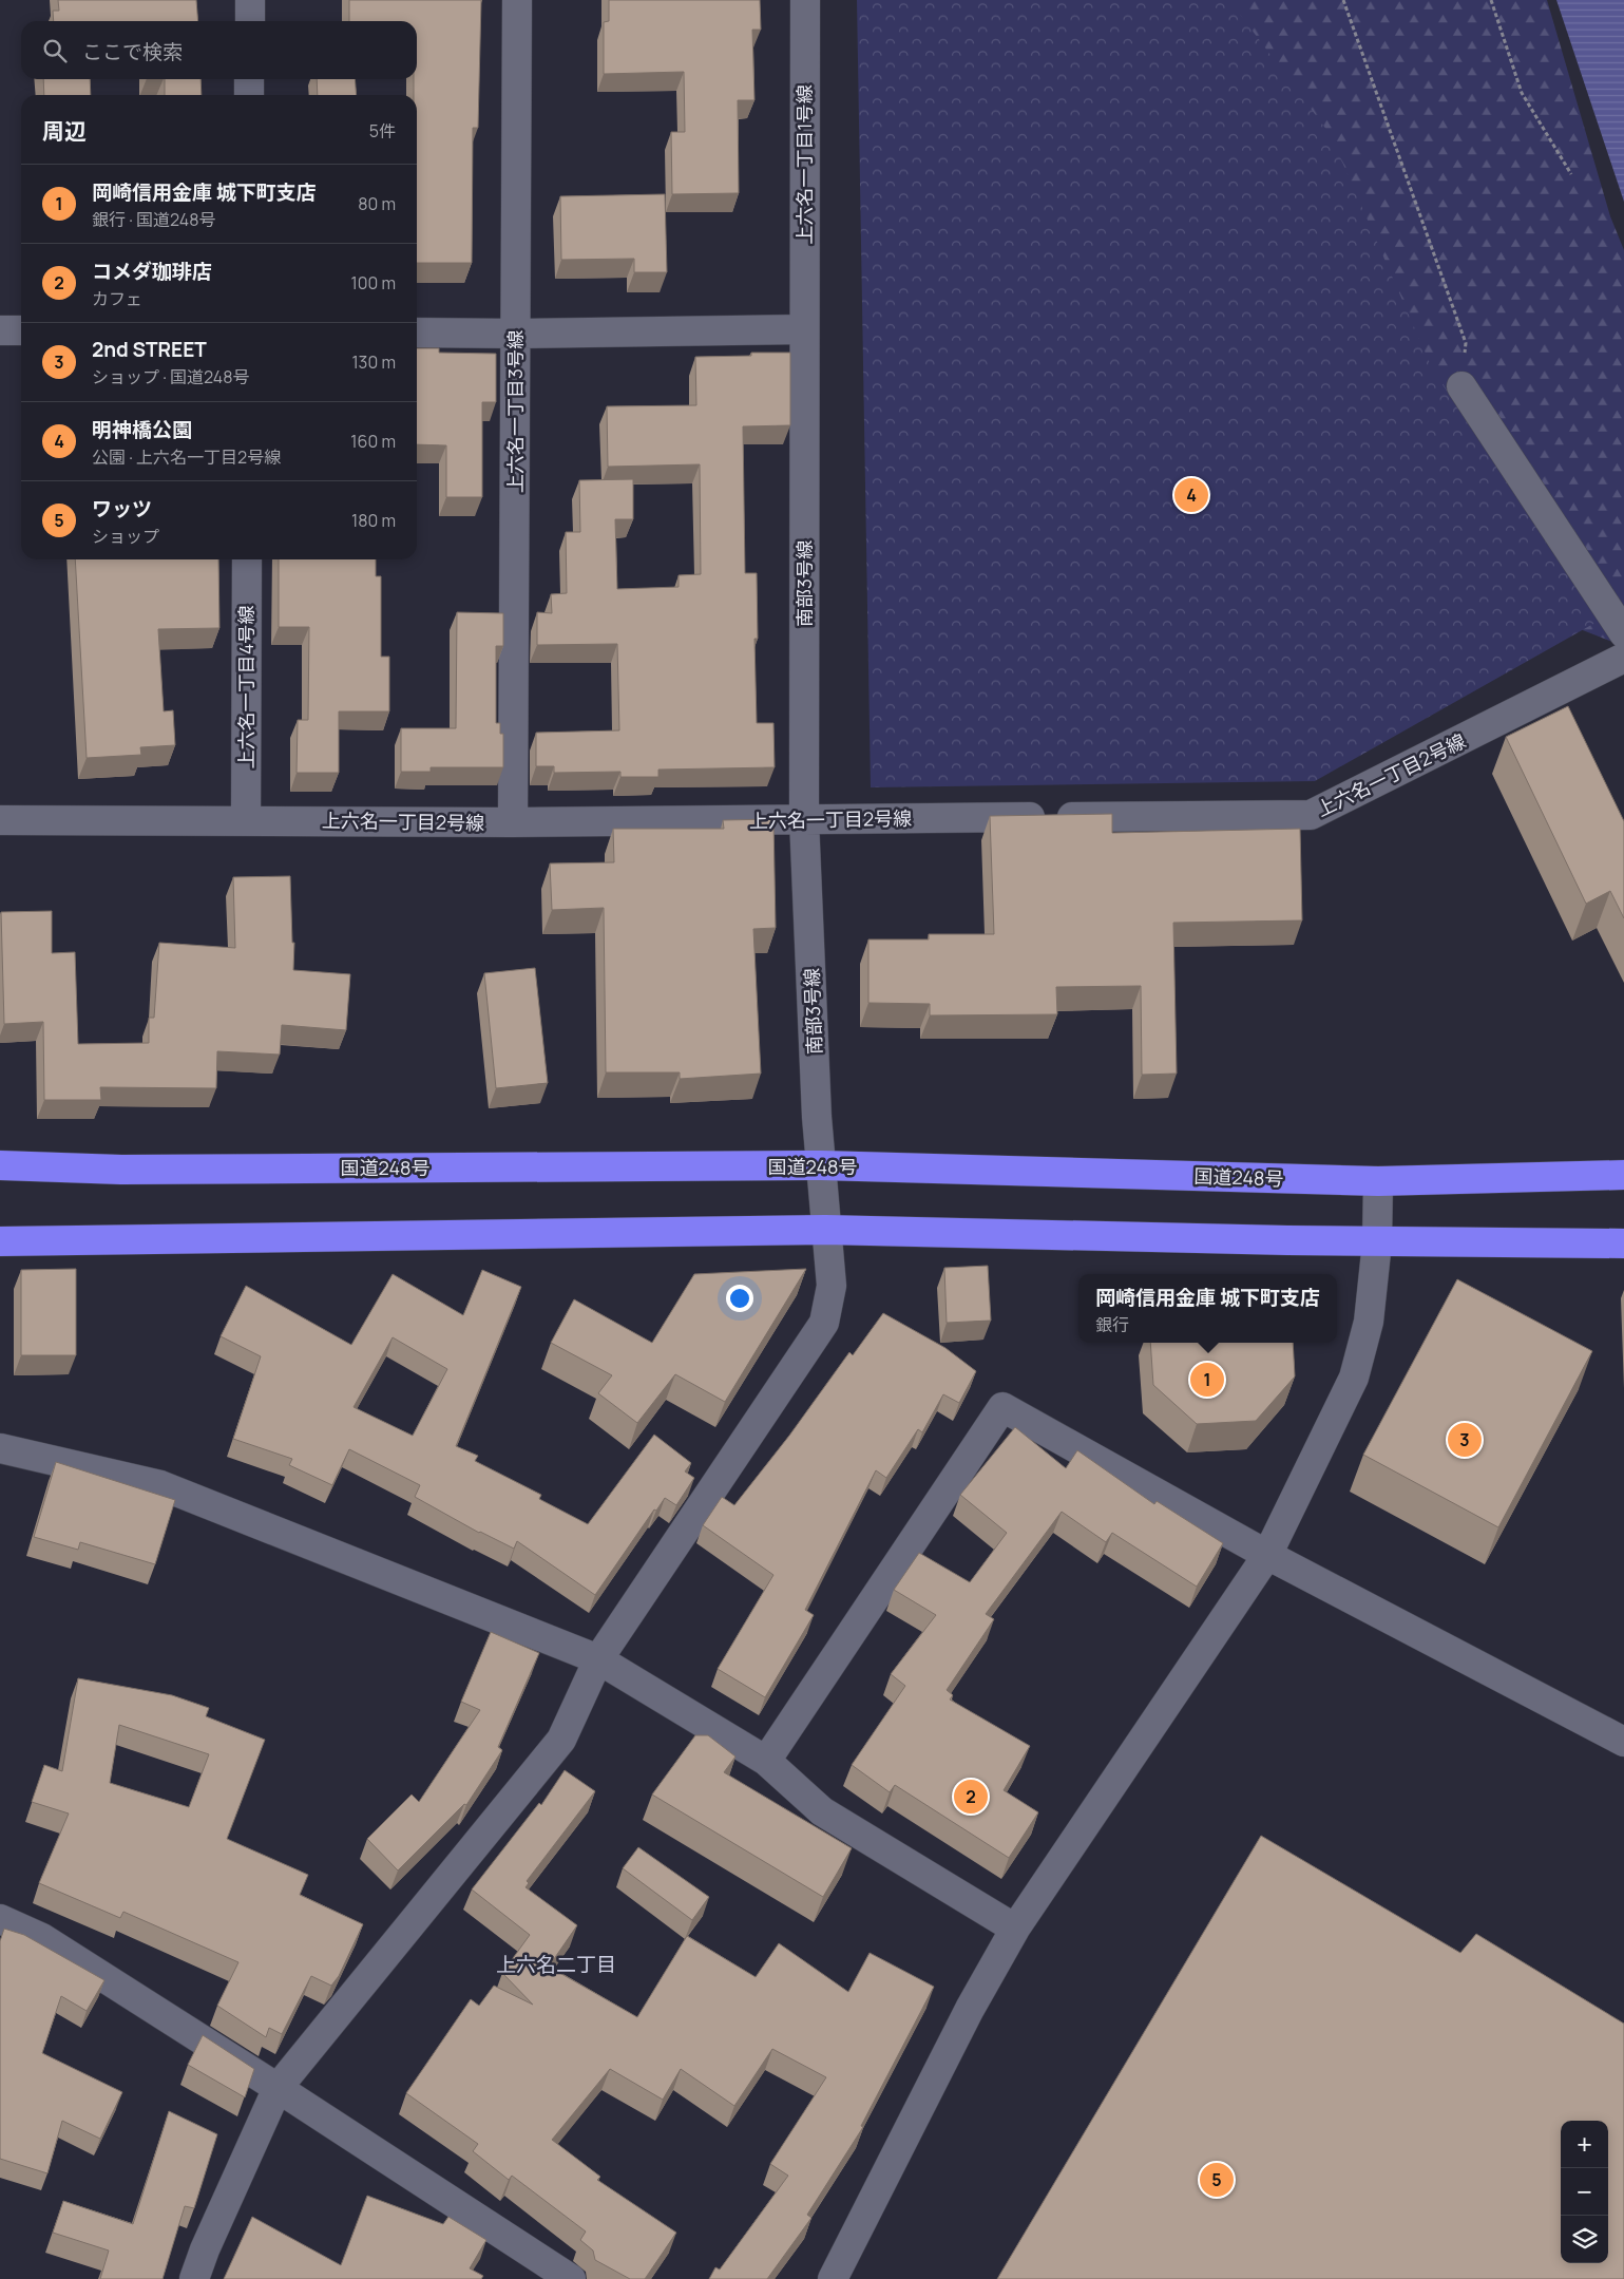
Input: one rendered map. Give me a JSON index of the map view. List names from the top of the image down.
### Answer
{
  "streets": {
    "highway": ["国道248号"],
    "street": [
      "上六名一丁目1号線",
      "上六名一丁目3号線",
      "南部3号線",
      "上六名一丁目4号線",
      "上六名一丁目2号線"
    ]
  },
  "crossings": [
    ["上六名一丁目1号線", "南部3号線"],
    ["上六名一丁目3号線", "上六名一丁目2号線"],
    ["南部3号線", "上六名一丁目2号線"],
    ["南部3号線", "国道248号"],
    ["上六名一丁目4号線", "上六名一丁目2号線"]
  ],
  "districts": ["上六名二丁目"],
  "page": {
    "search": "ここで検索",
    "heading": ["周辺", "5件"],
    "list": [
      {
        "mark": "1",
        "name": "岡崎信用金庫 城下町支店",
        "note": "銀行 · 国道248号",
        "value": "80 m"
      },
      {
        "mark": "2",
        "name": "コメダ珈琲店",
        "note": "カフェ",
        "value": "100 m"
      },
      {
        "mark": "3",
        "name": "2nd STREET",
        "note": "ショップ · 国道248号",
        "value": "130 m"
      },
      {
        "mark": "4",
        "name": "明神橋公園",
        "note": "公園 · 上六名一丁目2号線",
        "value": "160 m"
      },
      {
        "mark": "5",
        "name": "ワッツ",
        "note": "ショップ",
        "value": "180 m"
      }
    ],
    "pins": [
      "4",
      "1",
      "3",
      "2",
      "5"
    ],
    "popup": ["岡崎信用金庫 城下町支店", "銀行"],
    "map_buttons": ["+", "−"]
  }
}
